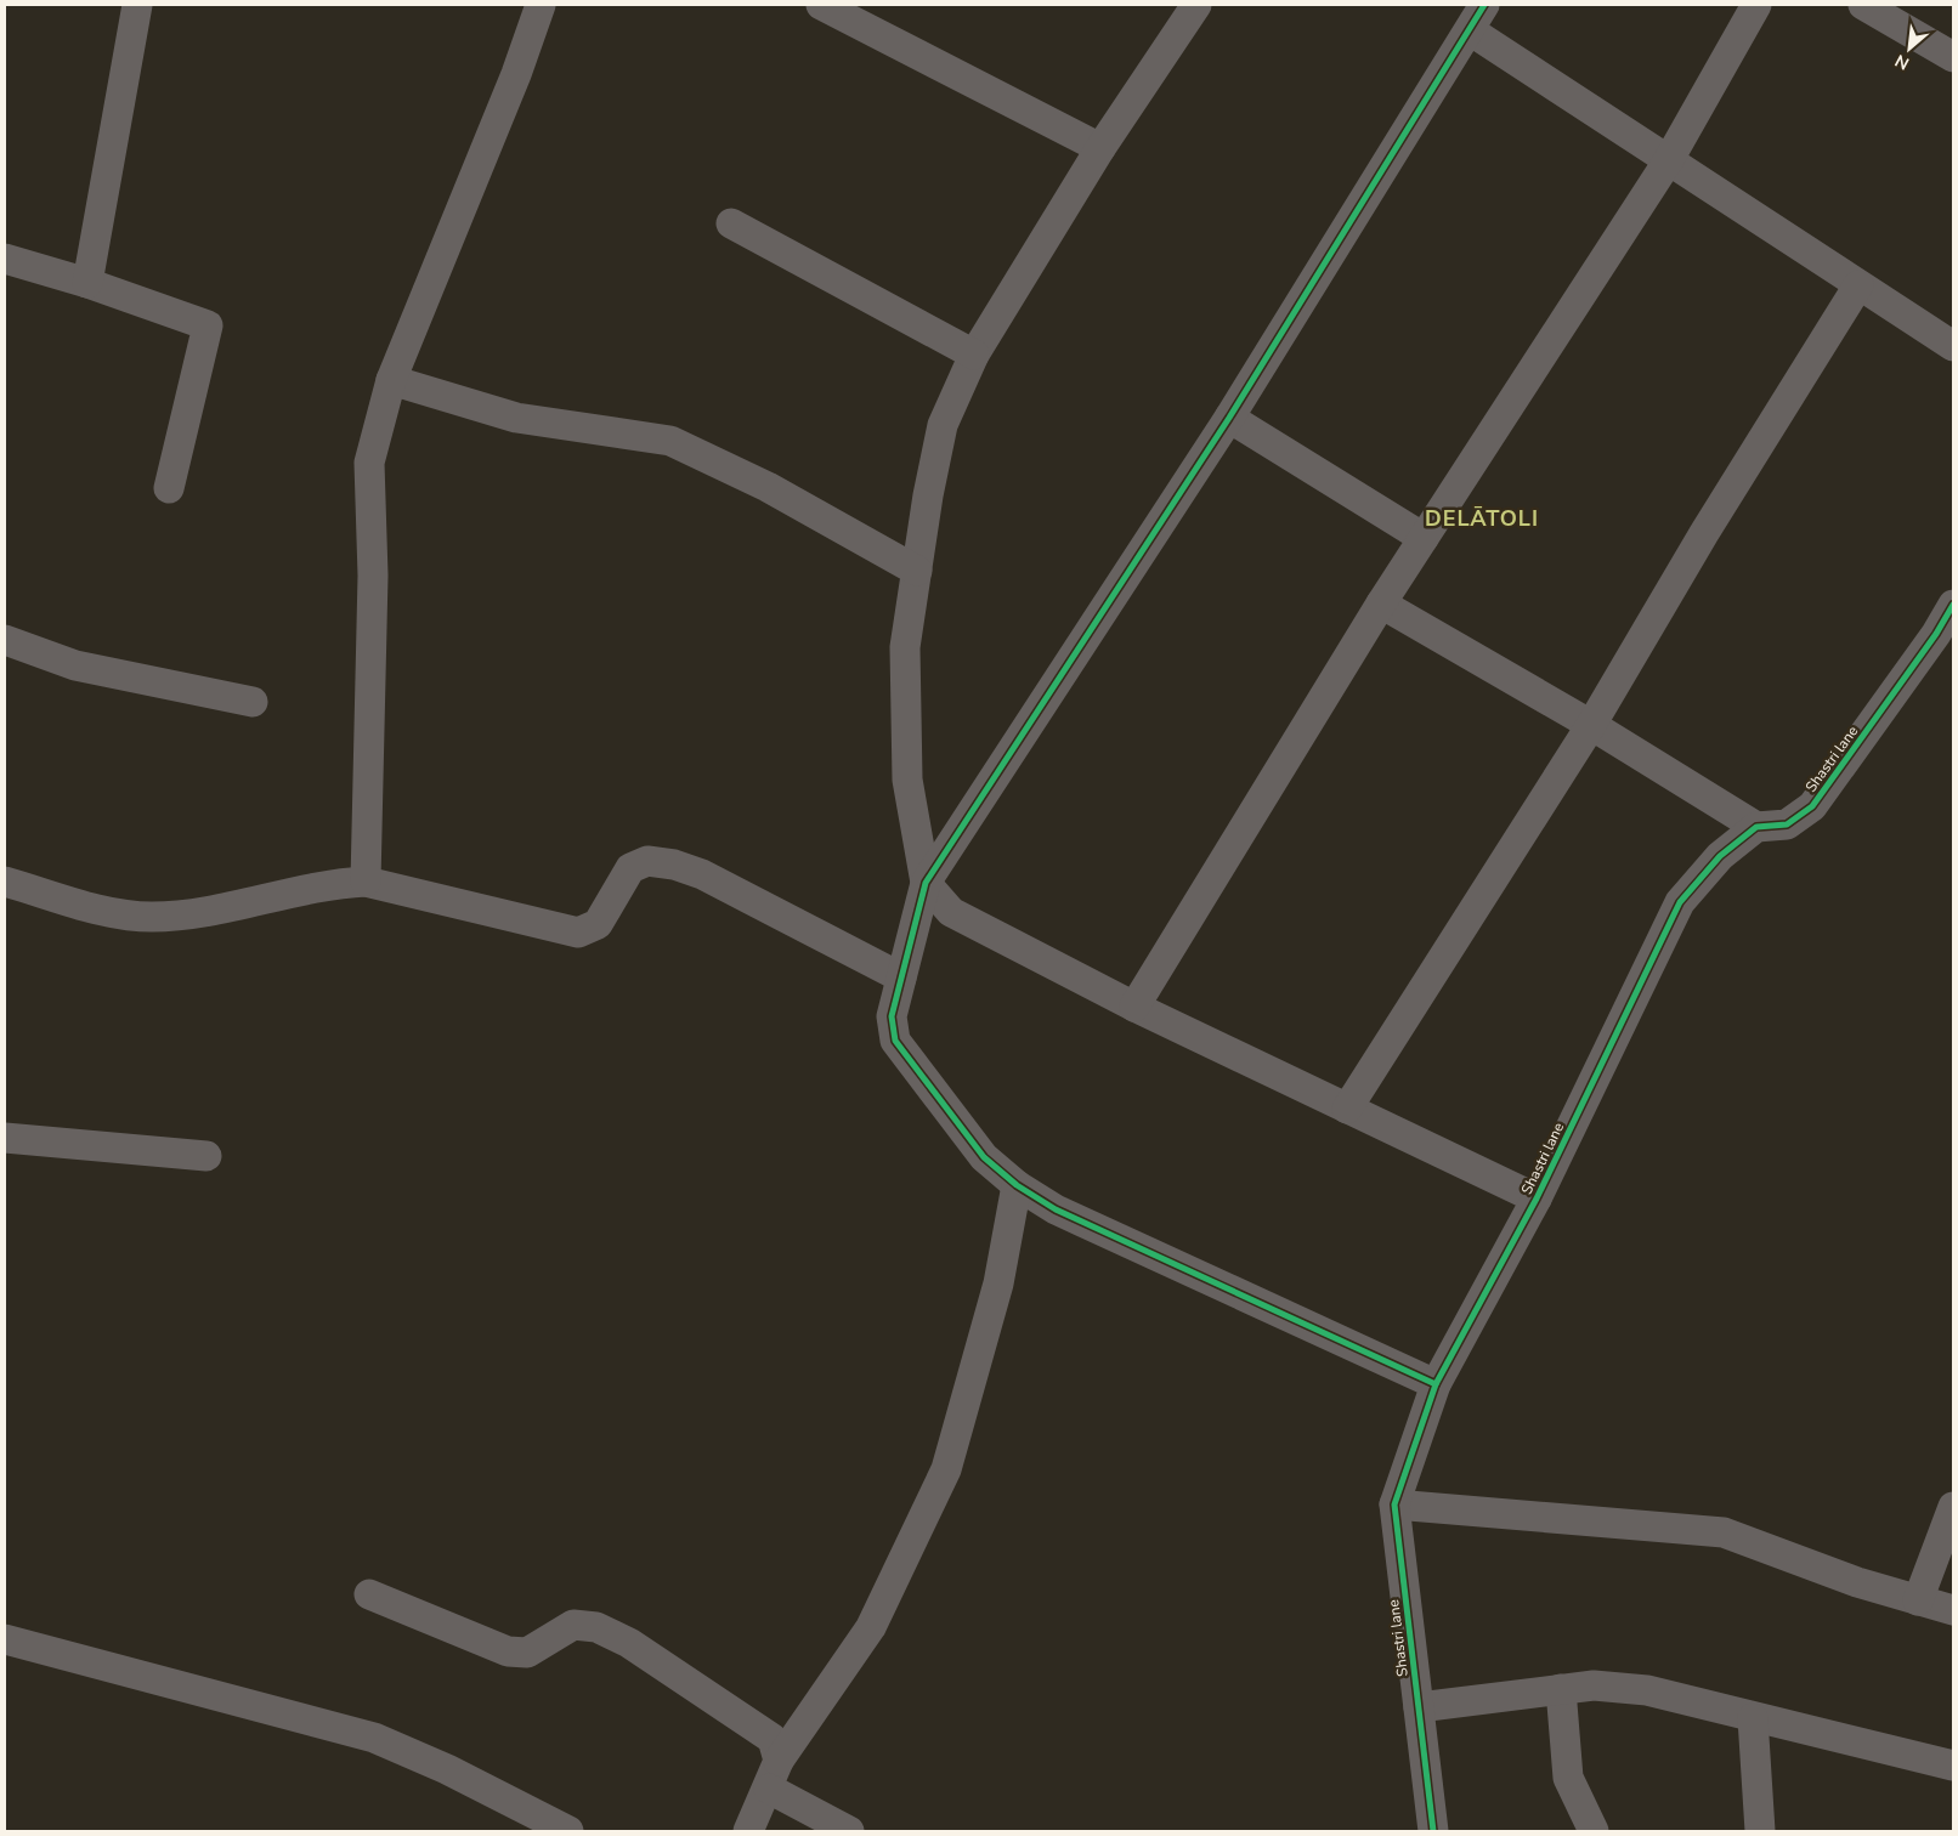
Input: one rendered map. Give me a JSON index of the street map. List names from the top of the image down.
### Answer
{
  "streets": {
    "street": ["Shastri lane"]
  },
  "districts": ["DELĀTOLI"],
  "north": "bottom left"
}
